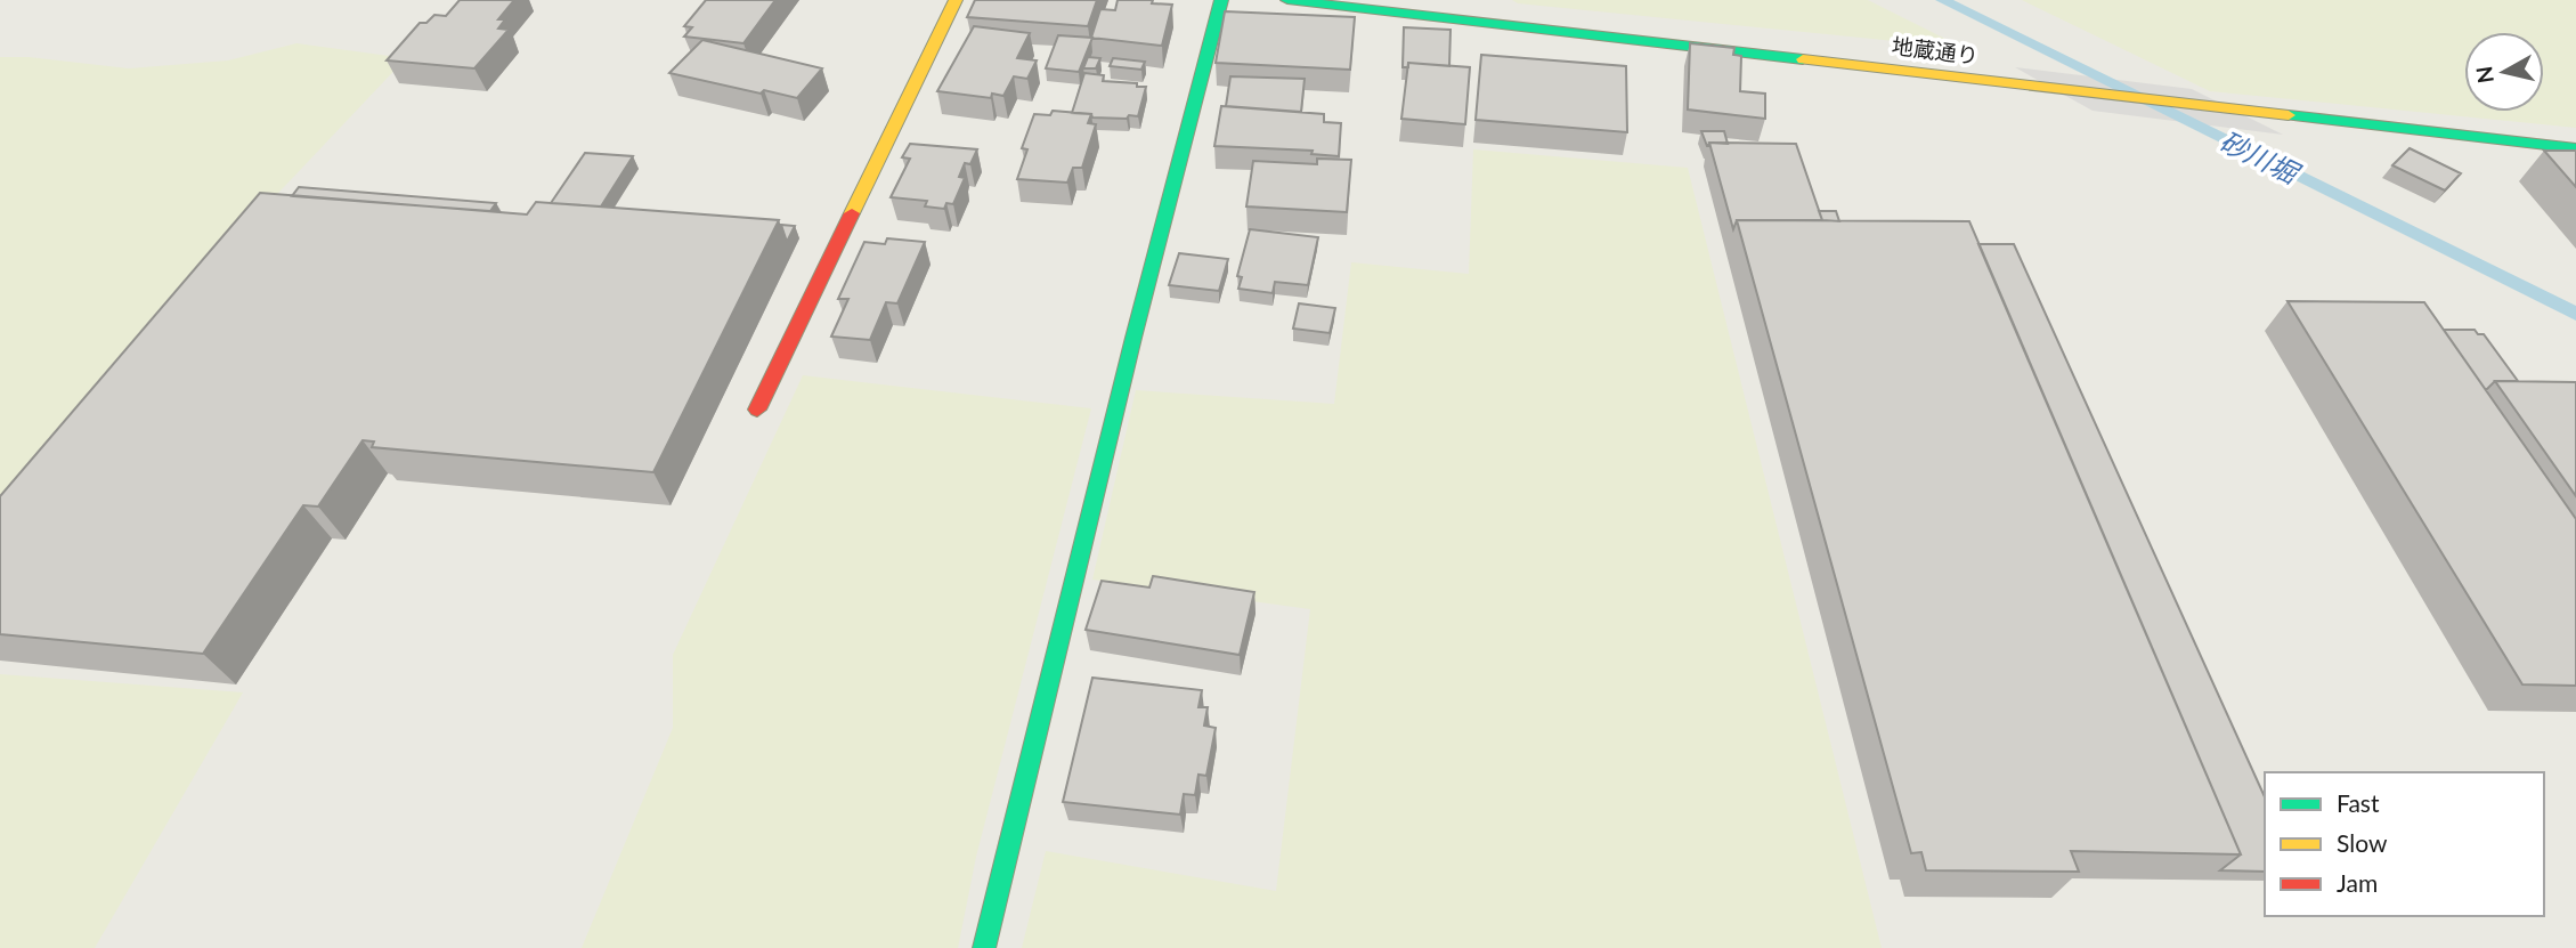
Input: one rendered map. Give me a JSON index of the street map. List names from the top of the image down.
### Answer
{
  "streets": {
    "street": ["地蔵通り"]
  },
  "water": ["砂川堀"],
  "legend": ["Fast", "Slow", "Jam"],
  "north": "left"
}
